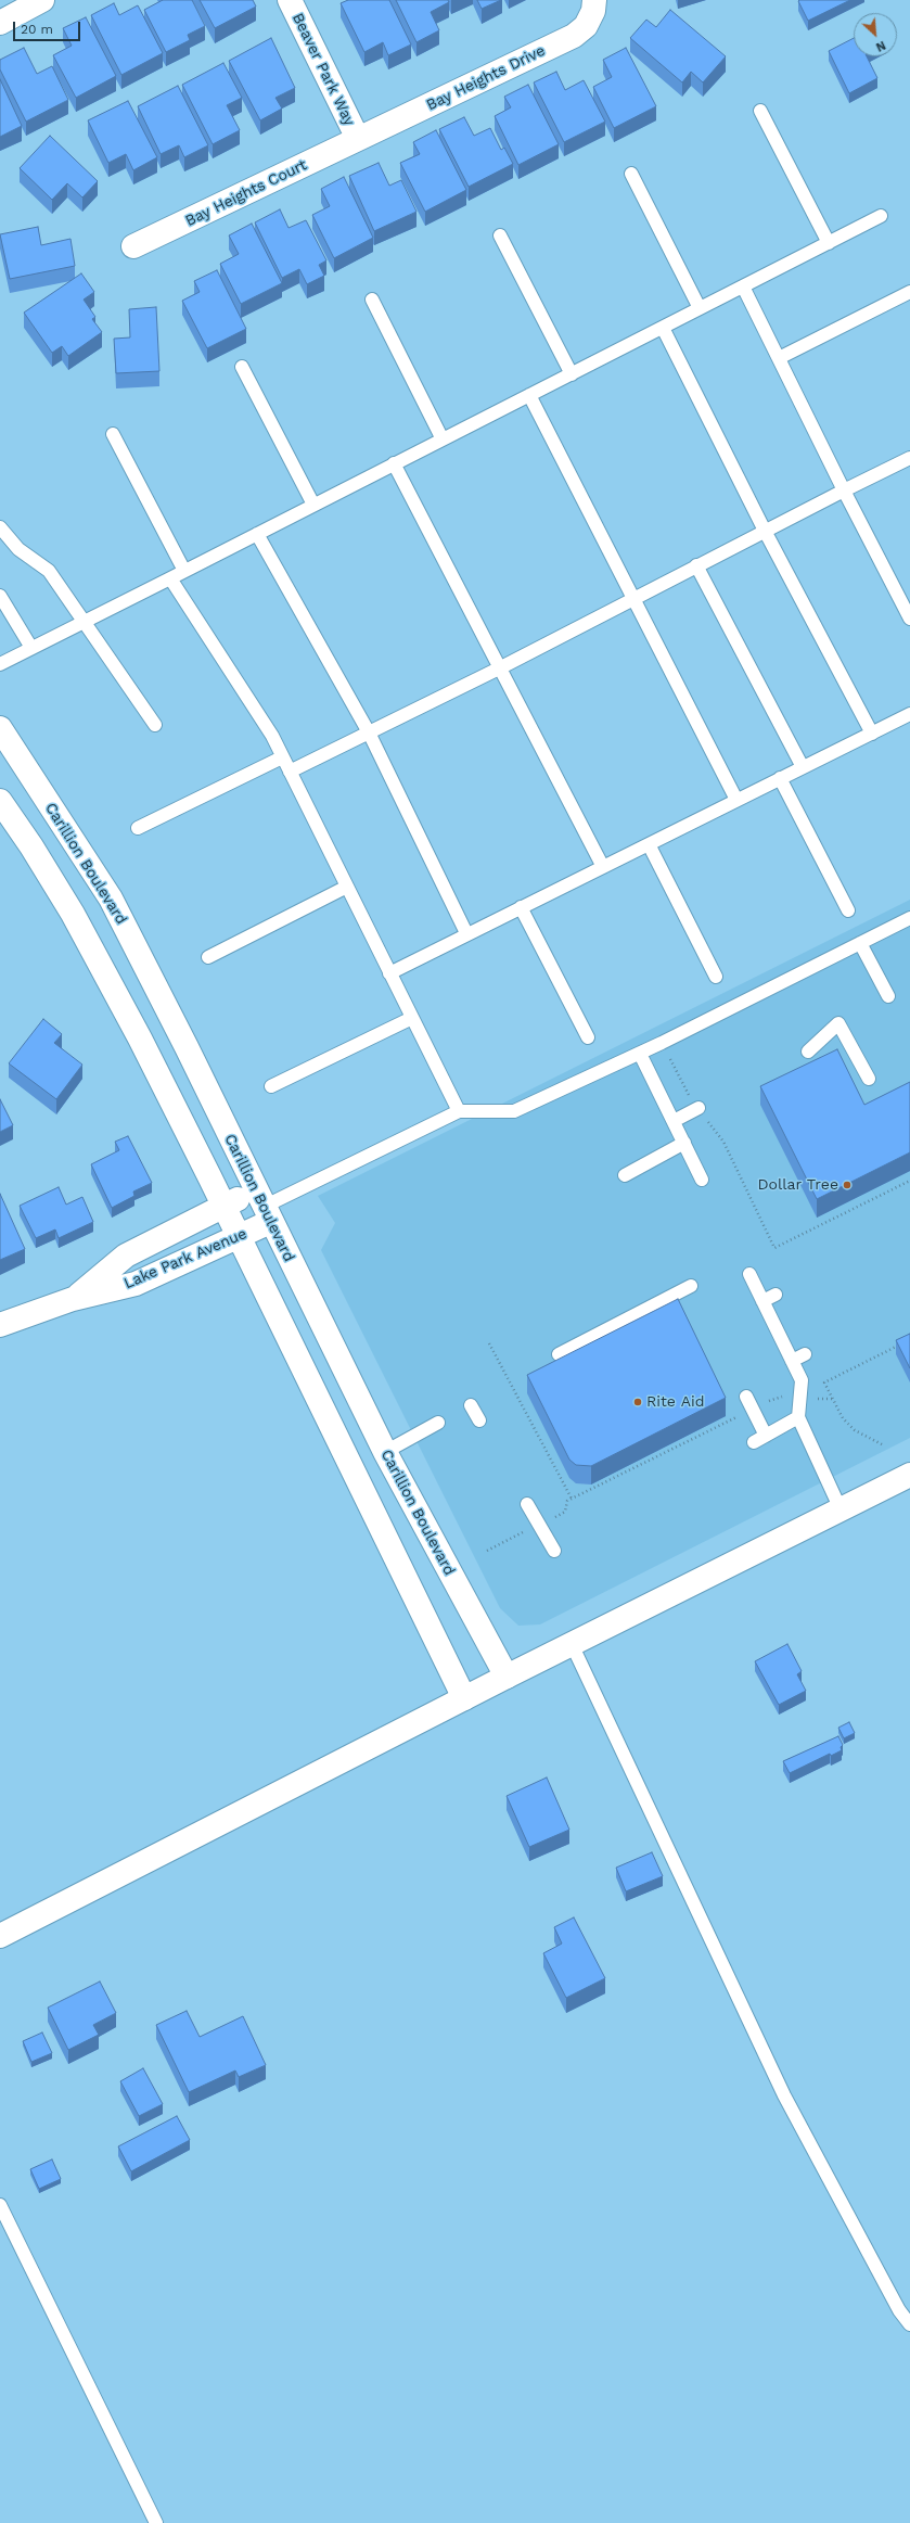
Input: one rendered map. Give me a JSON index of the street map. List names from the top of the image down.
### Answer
{
  "streets": {
    "street": [
      "Beaver Park Way",
      "Bay Heights Drive",
      "Bay Heights Court",
      "Carillion Boulevard",
      "Lake Park Avenue"
    ]
  },
  "crossings": [
    ["Beaver Park Way", "Bay Heights Drive"],
    ["Beaver Park Way", "Bay Heights Court"],
    ["Bay Heights Drive", "Bay Heights Court"],
    ["Carillion Boulevard", "Lake Park Avenue"]
  ],
  "places": ["Dollar Tree", "Rite Aid"],
  "scale_bar": "20 m",
  "north": "bottom right"
}
